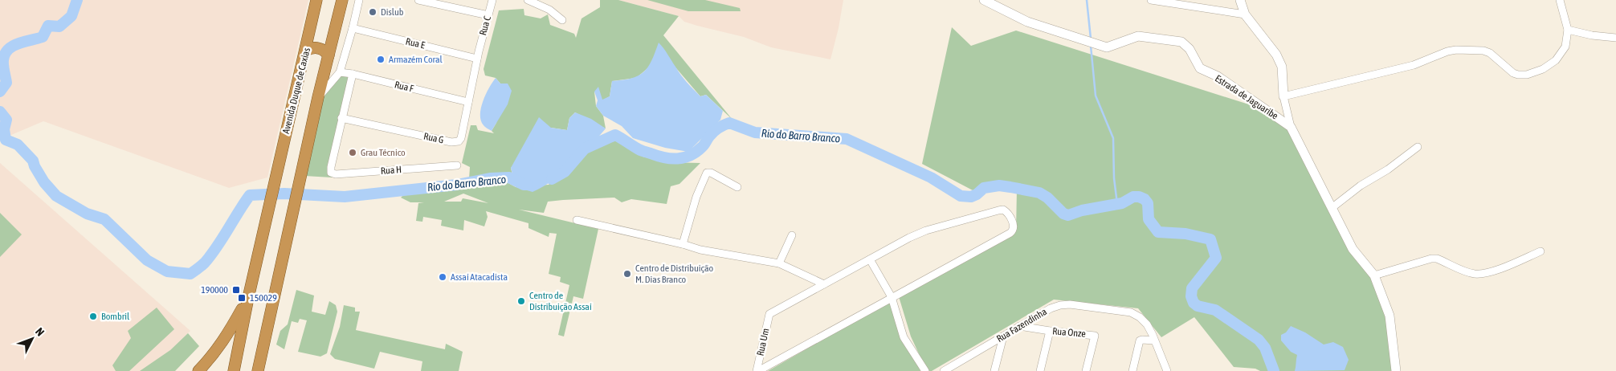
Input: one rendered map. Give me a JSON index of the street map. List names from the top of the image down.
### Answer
{
  "streets": {
    "highway": ["Avenida Duque de Caxias"],
    "street": [
      "Rua C",
      "Rua E",
      "Rua F",
      "Estrada de Jaguaribe",
      "Rua G",
      "Rua H",
      "Rua Fazendinha",
      "Rua Onze",
      "Rua Um"
    ]
  },
  "crossings": [
    ["Rua C", "Rua G"],
    ["Rua E", "Rua G"],
    ["Rua F", "Rua G"],
    ["Rua G", "Rua H"],
    ["Rua Fazendinha", "Rua Onze"]
  ],
  "water": ["Rio do Barro Branco"],
  "places": {
    "other": [
      "Dislub",
      "Armazém Coral",
      "Grau Técnico",
      "Centro de Distribuição M. Dias Branco",
      "Assaí Atacadista",
      "Centro de Distribuição Assaí",
      "Bombril"
    ],
    "transit": ["190000", "150029"]
  },
  "north": "top right"
}
